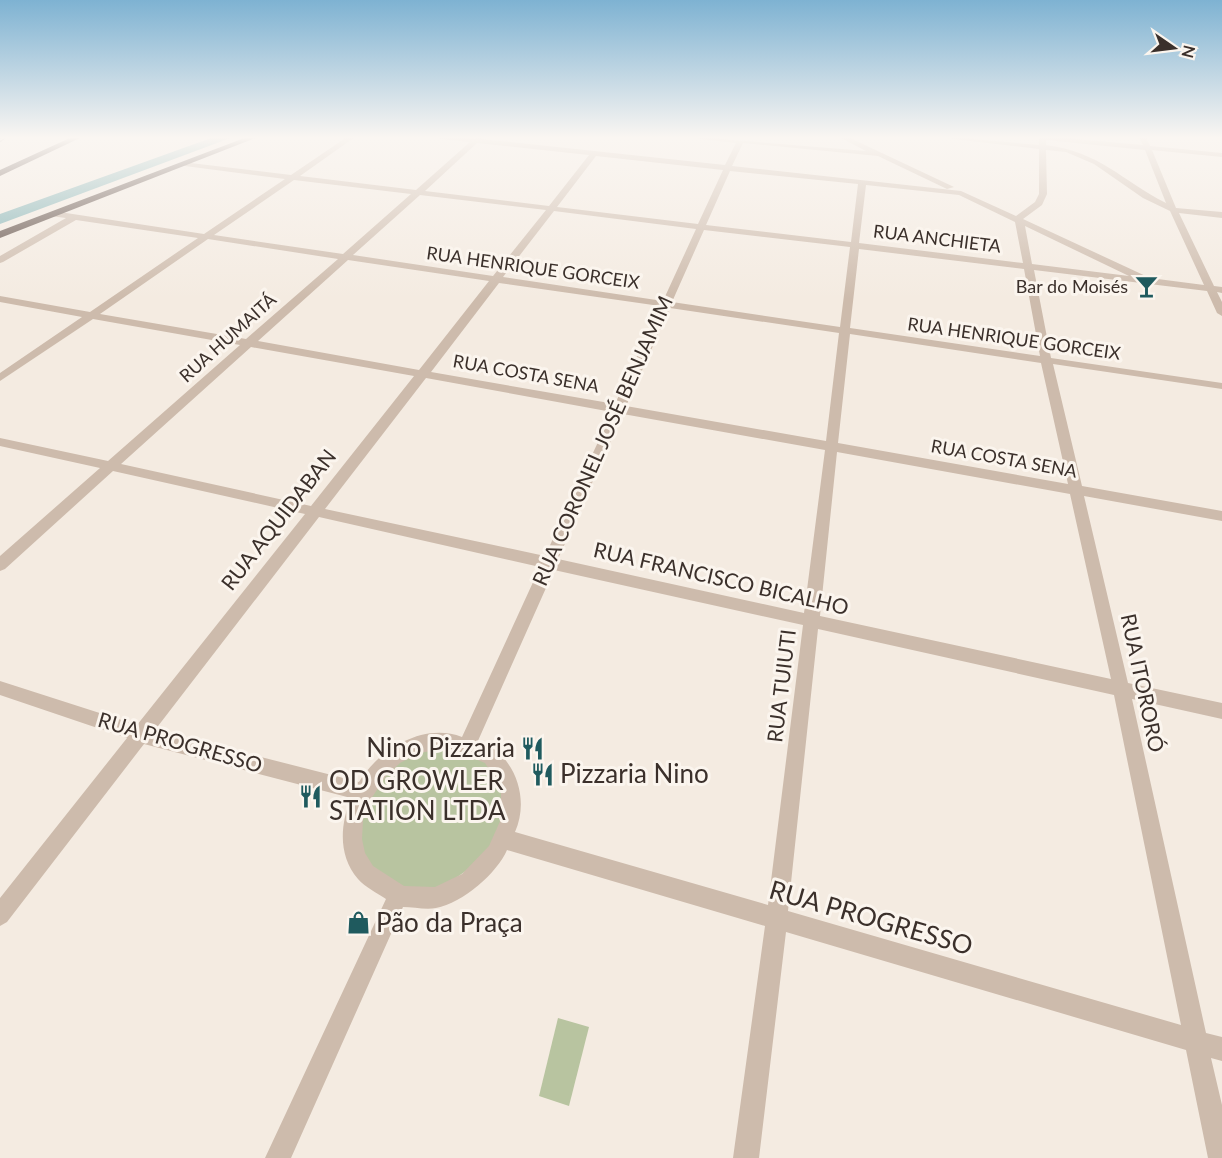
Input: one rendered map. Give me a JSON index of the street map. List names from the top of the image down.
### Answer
{
  "streets": {
    "street": [
      "RUA ANCHIETA",
      "RUA HENRIQUE GORCEIX",
      "RUA HUMAITÁ",
      "RUA COSTA SENA",
      "RUA CORONEL JOSÉ BENJAMIM",
      "RUA AQUIDABAN",
      "RUA FRANCISCO BICALHO",
      "RUA ITORORÓ",
      "RUA TUIUTI",
      "RUA PROGRESSO"
    ]
  },
  "crossings": [
    ["RUA ANCHIETA", "RUA HUMAITÁ"],
    ["RUA ANCHIETA", "RUA CORONEL JOSÉ BENJAMIM"],
    ["RUA ANCHIETA", "RUA AQUIDABAN"],
    ["RUA ANCHIETA", "RUA ITORORÓ"],
    ["RUA ANCHIETA", "RUA TUIUTI"],
    ["RUA HENRIQUE GORCEIX", "RUA HUMAITÁ"],
    ["RUA HENRIQUE GORCEIX", "RUA CORONEL JOSÉ BENJAMIM"],
    ["RUA HENRIQUE GORCEIX", "RUA AQUIDABAN"],
    ["RUA HENRIQUE GORCEIX", "RUA ITORORÓ"],
    ["RUA HENRIQUE GORCEIX", "RUA TUIUTI"],
    ["RUA HUMAITÁ", "RUA COSTA SENA"],
    ["RUA HUMAITÁ", "RUA FRANCISCO BICALHO"],
    ["RUA COSTA SENA", "RUA CORONEL JOSÉ BENJAMIM"],
    ["RUA COSTA SENA", "RUA AQUIDABAN"],
    ["RUA COSTA SENA", "RUA ITORORÓ"],
    ["RUA COSTA SENA", "RUA TUIUTI"],
    ["RUA CORONEL JOSÉ BENJAMIM", "RUA FRANCISCO BICALHO"],
    ["RUA CORONEL JOSÉ BENJAMIM", "RUA PROGRESSO"],
    ["RUA AQUIDABAN", "RUA FRANCISCO BICALHO"],
    ["RUA AQUIDABAN", "RUA PROGRESSO"],
    ["RUA FRANCISCO BICALHO", "RUA ITORORÓ"],
    ["RUA FRANCISCO BICALHO", "RUA TUIUTI"],
    ["RUA ITORORÓ", "RUA PROGRESSO"],
    ["RUA TUIUTI", "RUA PROGRESSO"]
  ],
  "places": {
    "bar": ["Bar do Moisés"],
    "restaurant": ["Nino Pizzaria", "Pizzaria Nino", "OD GROWLER STATION LTDA"],
    "shop": ["Pão da Praça"]
  },
  "north": "right"
}
